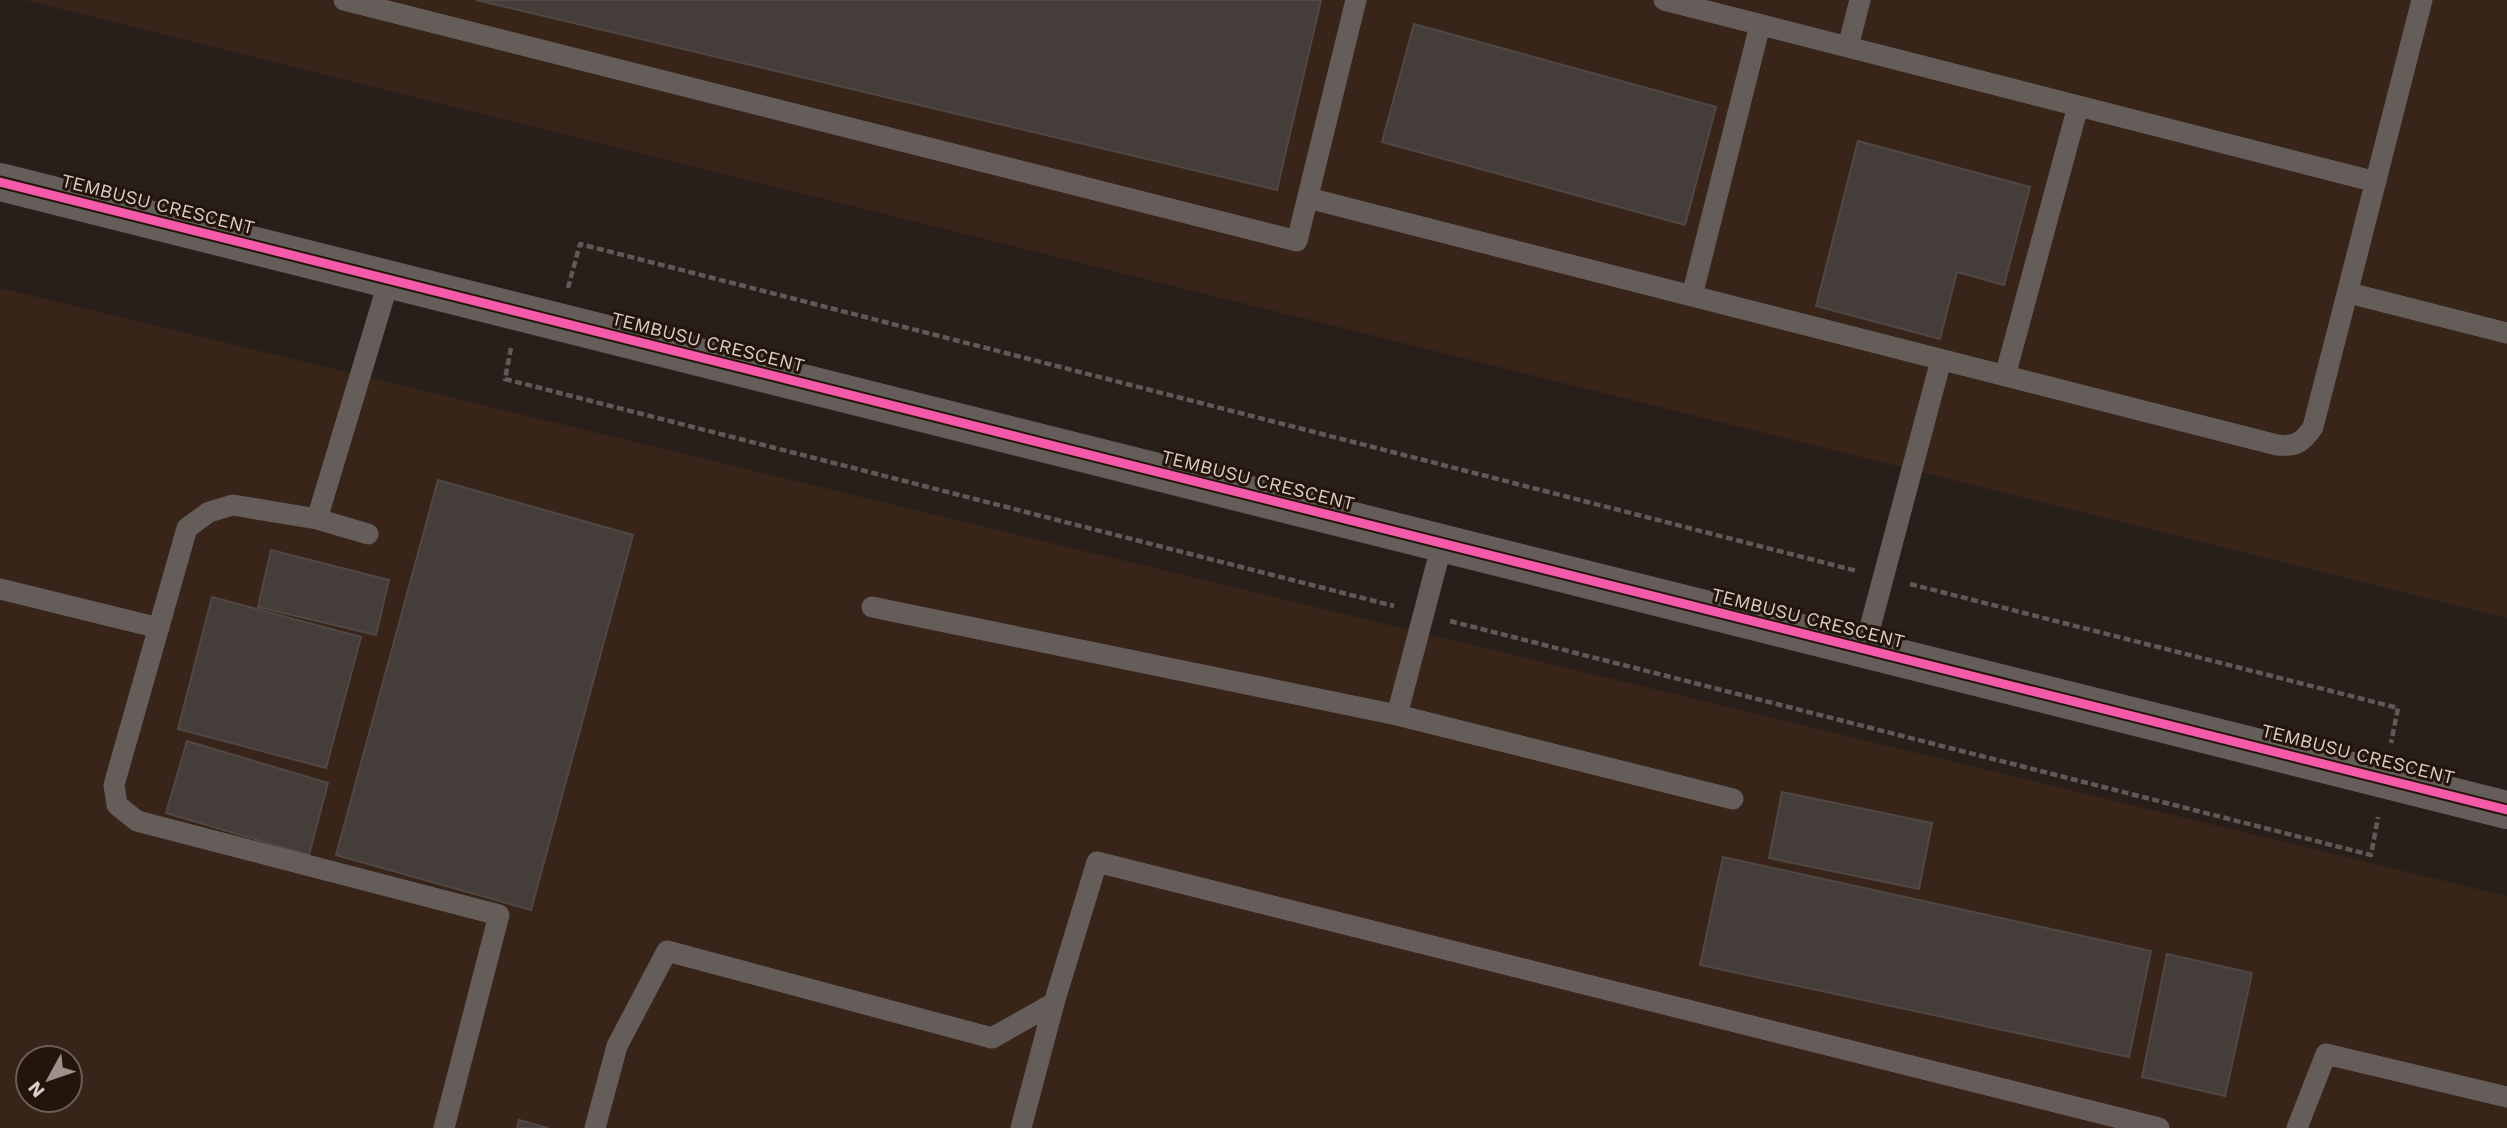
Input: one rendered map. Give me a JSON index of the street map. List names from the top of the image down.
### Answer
{
  "streets": {
    "street": ["TEMBUSU CRESCENT"]
  },
  "north": "bottom left"
}
